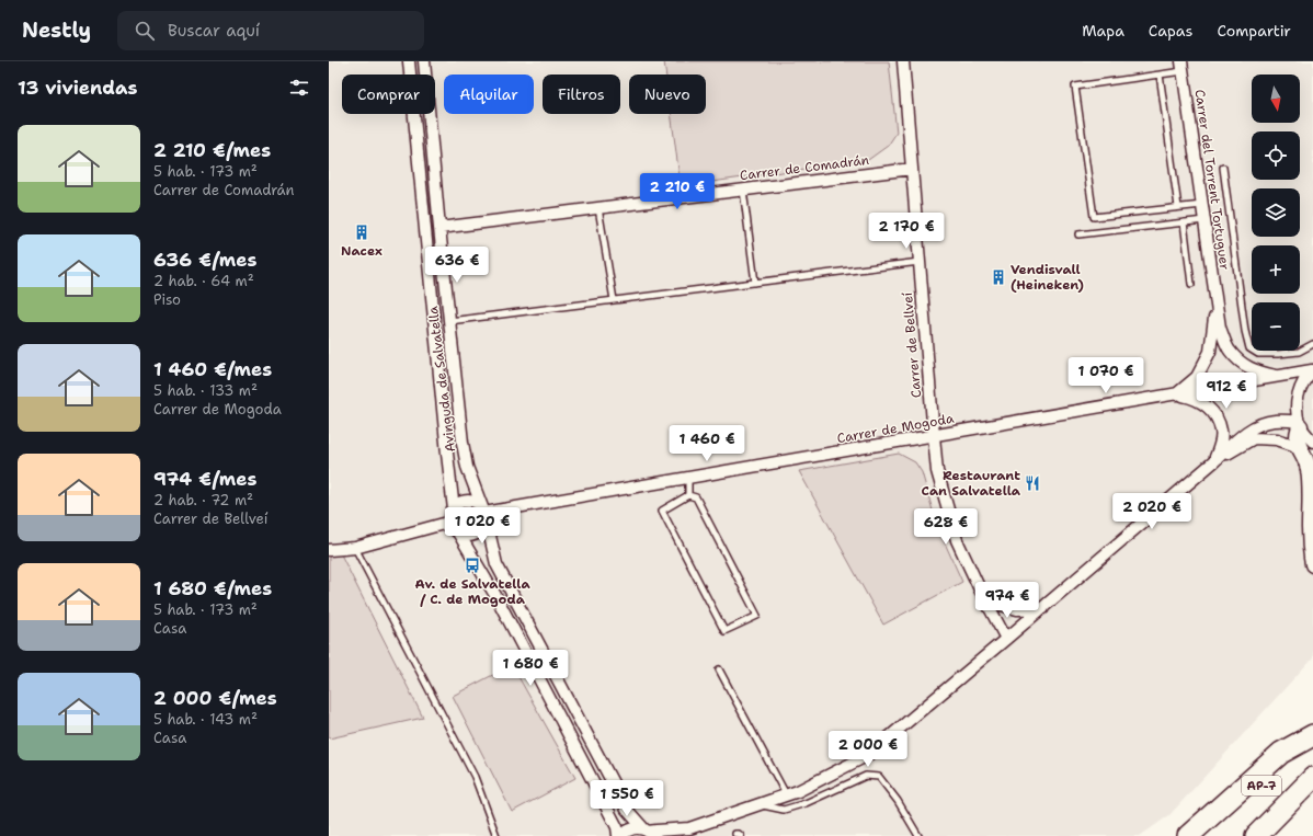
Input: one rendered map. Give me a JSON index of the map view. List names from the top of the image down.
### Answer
{
  "streets": {
    "highway": ["AP-7"],
    "street": [
      "Carrer de Comadrán",
      "Carrer del Torrent Tortuguer",
      "Carrer de Bellveí",
      "Avinguda de Salvatella",
      "Carrer de Mogoda"
    ]
  },
  "crossings": [
    ["Carrer de Comadrán", "Carrer de Bellveí"],
    ["Carrer de Comadrán", "Avinguda de Salvatella"],
    ["Carrer del Torrent Tortuguer", "Carrer de Mogoda"],
    ["Carrer de Bellveí", "Carrer de Mogoda"],
    ["Avinguda de Salvatella", "Carrer de Mogoda"]
  ],
  "places": {
    "building": ["Nacex", "Vendisvall (Heineken)"],
    "restaurant": ["Restaurant Can Salvatella"],
    "bus stop": ["Av. de Salvatella / C. de Mogoda"]
  },
  "north": "bottom",
  "page": {
    "header": "Nestly",
    "search": "Buscar aquí",
    "nav": ["Mapa", "Capas", "Compartir"],
    "heading": "13 viviendas",
    "map_buttons": ["+", "−"],
    "chip": [
      "Comprar",
      "Alquilar",
      "Filtros",
      "Nuevo"
    ],
    "list": [
      {
        "name": "2 210 €/mes",
        "note": "5 hab. · 173 m² · Carrer de Comadrán"
      },
      {
        "name": "636 €/mes",
        "note": "2 hab. · 64 m² · Piso"
      },
      {
        "name": "1 460 €/mes",
        "note": "5 hab. · 133 m² · Carrer de Mogoda"
      },
      {
        "name": "974 €/mes",
        "note": "2 hab. · 72 m² · Carrer de Bellveí"
      },
      {
        "name": "1 680 €/mes",
        "note": "5 hab. · 173 m² · Casa"
      },
      {
        "name": "2 000 €/mes",
        "note": "5 hab. · 143 m² · Casa"
      }
    ],
    "price": [
      "2 210 €",
      "2 170 €",
      "636 €",
      "1 070 €",
      "912 €",
      "1 460 €",
      "2 020 €",
      "1 020 €",
      "628 €",
      "974 €",
      "1 680 €",
      "2 000 €",
      "1 550 €"
    ]
  }
}
